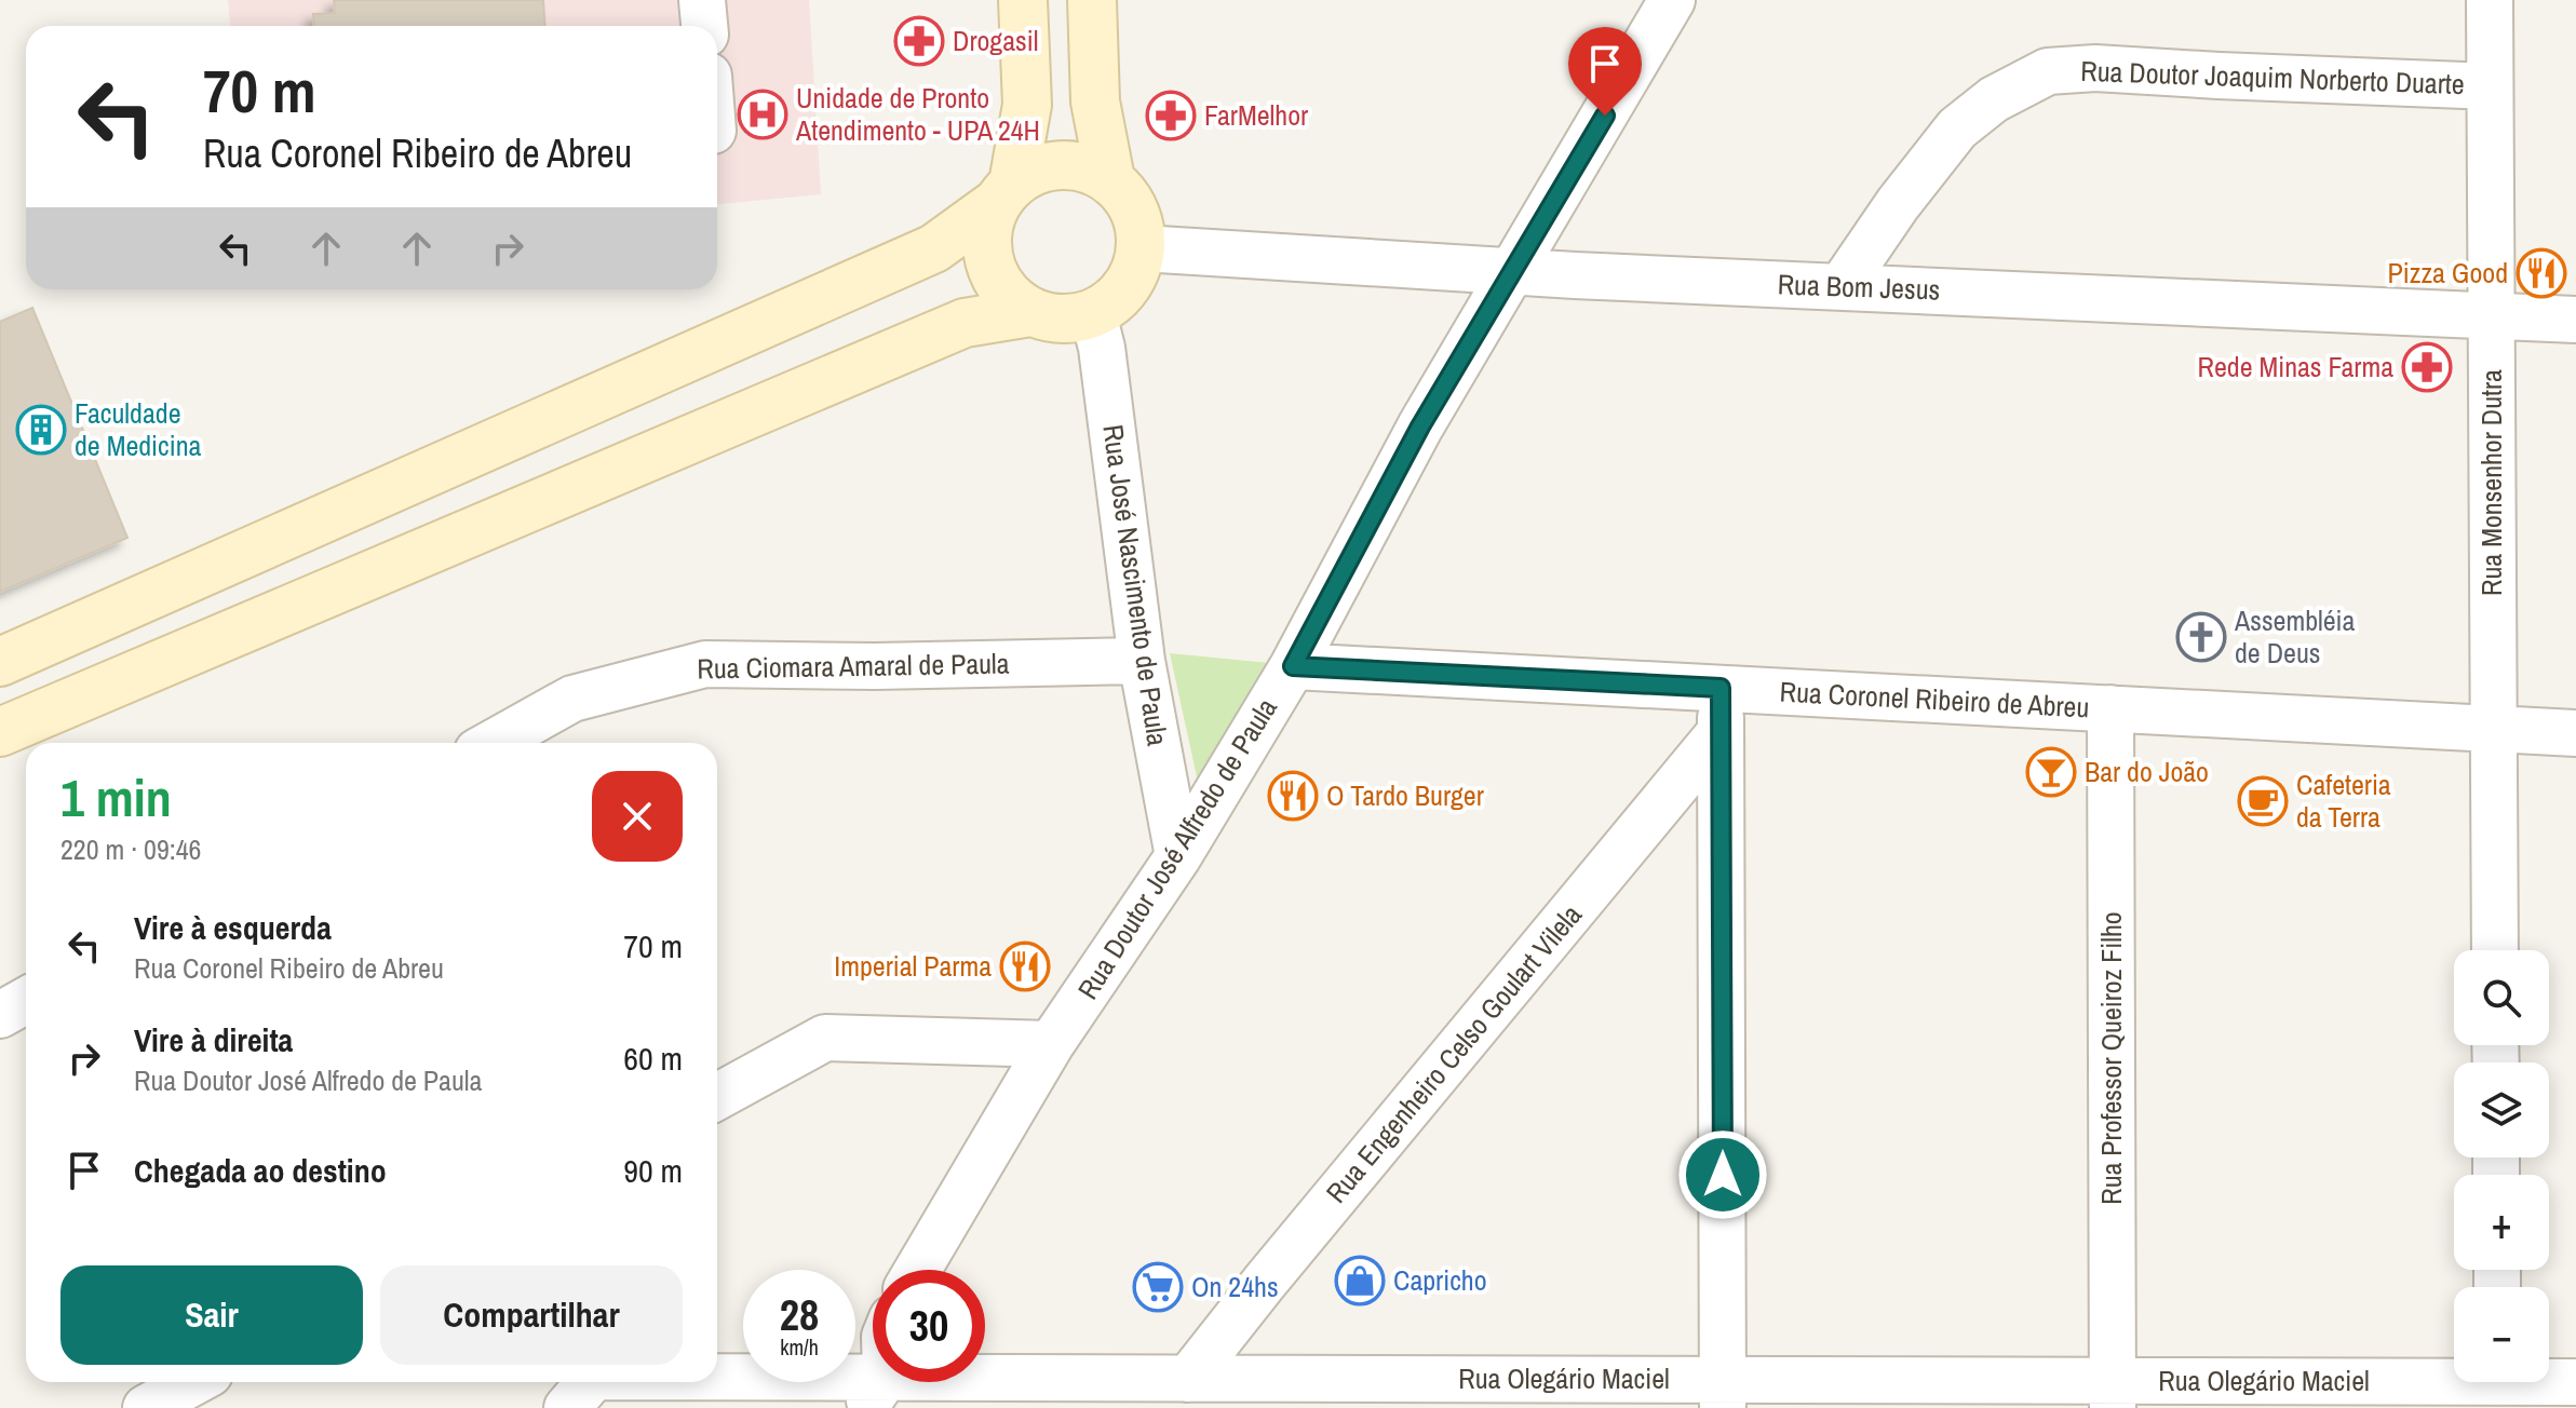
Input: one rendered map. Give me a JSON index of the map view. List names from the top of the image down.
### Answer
{
  "streets": {
    "street": [
      "Rua Doutor Joaquim Norberto Duarte",
      "Rua Bom Jesus",
      "Rua Monsenhor Dutra",
      "Rua José Nascimento de Paula",
      "Rua Ciomara Amaral de Paula",
      "Rua Coronel Ribeiro de Abreu",
      "Rua Doutor José Alfredo de Paula",
      "Rua Engenheiro Celso Goulart Vilela",
      "Rua Professor Queiroz Filho",
      "Rua Olegário Maciel"
    ]
  },
  "crossings": [
    ["Rua Doutor Joaquim Norberto Duarte", "Rua Bom Jesus"],
    ["Rua Doutor Joaquim Norberto Duarte", "Rua Monsenhor Dutra"],
    ["Rua Bom Jesus", "Rua Monsenhor Dutra"],
    ["Rua Bom Jesus", "Rua José Nascimento de Paula"],
    ["Rua Bom Jesus", "Rua Doutor José Alfredo de Paula"],
    ["Rua Monsenhor Dutra", "Rua Coronel Ribeiro de Abreu"],
    ["Rua José Nascimento de Paula", "Rua Ciomara Amaral de Paula"],
    ["Rua José Nascimento de Paula", "Rua Doutor José Alfredo de Paula"],
    ["Rua Coronel Ribeiro de Abreu", "Rua Doutor José Alfredo de Paula"],
    ["Rua Coronel Ribeiro de Abreu", "Rua Engenheiro Celso Goulart Vilela"],
    ["Rua Coronel Ribeiro de Abreu", "Rua Professor Queiroz Filho"],
    ["Rua Engenheiro Celso Goulart Vilela", "Rua Olegário Maciel"],
    ["Rua Professor Queiroz Filho", "Rua Olegário Maciel"]
  ],
  "places": {
    "pharmacy": ["Drogasil", "FarMelhor", "Rede Minas Farma"],
    "hospital": ["Unidade de Pronto Atendimento - UPA 24H"],
    "restaurant": ["Pizza Good", "O Tardo Burger", "Imperial Parma"],
    "building": ["Faculdade de Medicina"],
    "church": ["Assembléia de Deus"],
    "bar": ["Bar do João"],
    "cafe": ["Cafeteria da Terra"],
    "shop": ["Capricho"],
    "supermarket": ["On 24hs"]
  },
  "page": {
    "turn": ["70 m", "Rua Coronel Ribeiro de Abreu"],
    "heading": ["1 min", "220 m · 09:46"],
    "list": [
      {
        "name": "Vire à esquerda",
        "note": "Rua Coronel Ribeiro de Abreu",
        "value": "70 m"
      },
      {
        "name": "Vire à direita",
        "note": "Rua Doutor José Alfredo de Paula",
        "value": "60 m"
      },
      {
        "name": "Chegada ao destino",
        "value": "90 m"
      }
    ],
    "map_buttons": ["+", "−"],
    "buttons": ["Sair", "Compartilhar"],
    "speed": "28 km/h",
    "limit": "30"
  }
}
